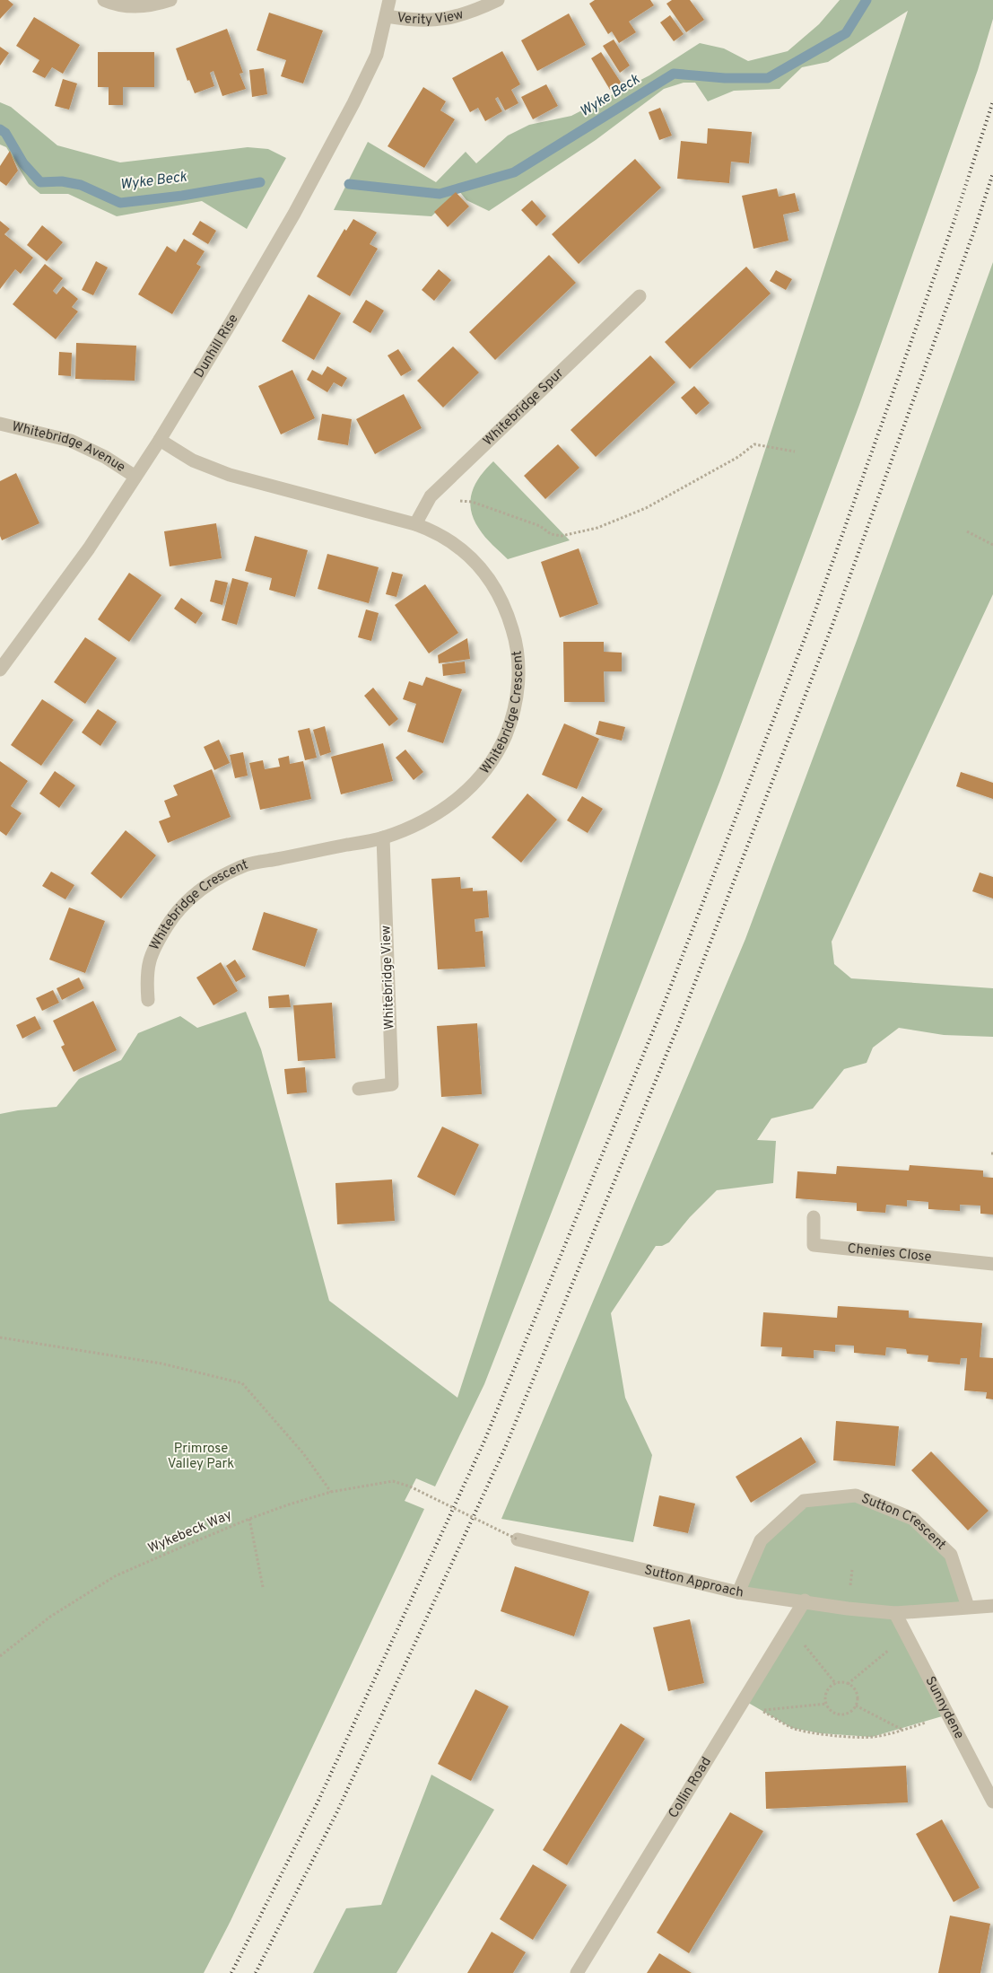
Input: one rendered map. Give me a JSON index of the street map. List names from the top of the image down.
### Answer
{
  "streets": {
    "street": [
      "Verity View",
      "Dunhill Rise",
      "Whitebridge Spur",
      "Whitebridge Avenue",
      "Whitebridge Crescent",
      "Whitebridge View",
      "Chenies Close",
      "Sutton Crescent",
      "Sutton Approach",
      "Sunnydene",
      "Collin Road"
    ],
    "path": ["Wykebeck Way"]
  },
  "crossings": [
    ["Verity View", "Dunhill Rise"],
    ["Dunhill Rise", "Whitebridge Avenue"],
    ["Dunhill Rise", "Whitebridge Crescent"],
    ["Whitebridge Spur", "Whitebridge Crescent"],
    ["Whitebridge Crescent", "Whitebridge View"],
    ["Sutton Crescent", "Sutton Approach"],
    ["Wykebeck Way", "Sutton Approach"],
    ["Sutton Approach", "Sunnydene"],
    ["Sutton Approach", "Collin Road"]
  ],
  "water": ["Wyke Beck"],
  "parks": ["Primrose Valley Park"]
}
